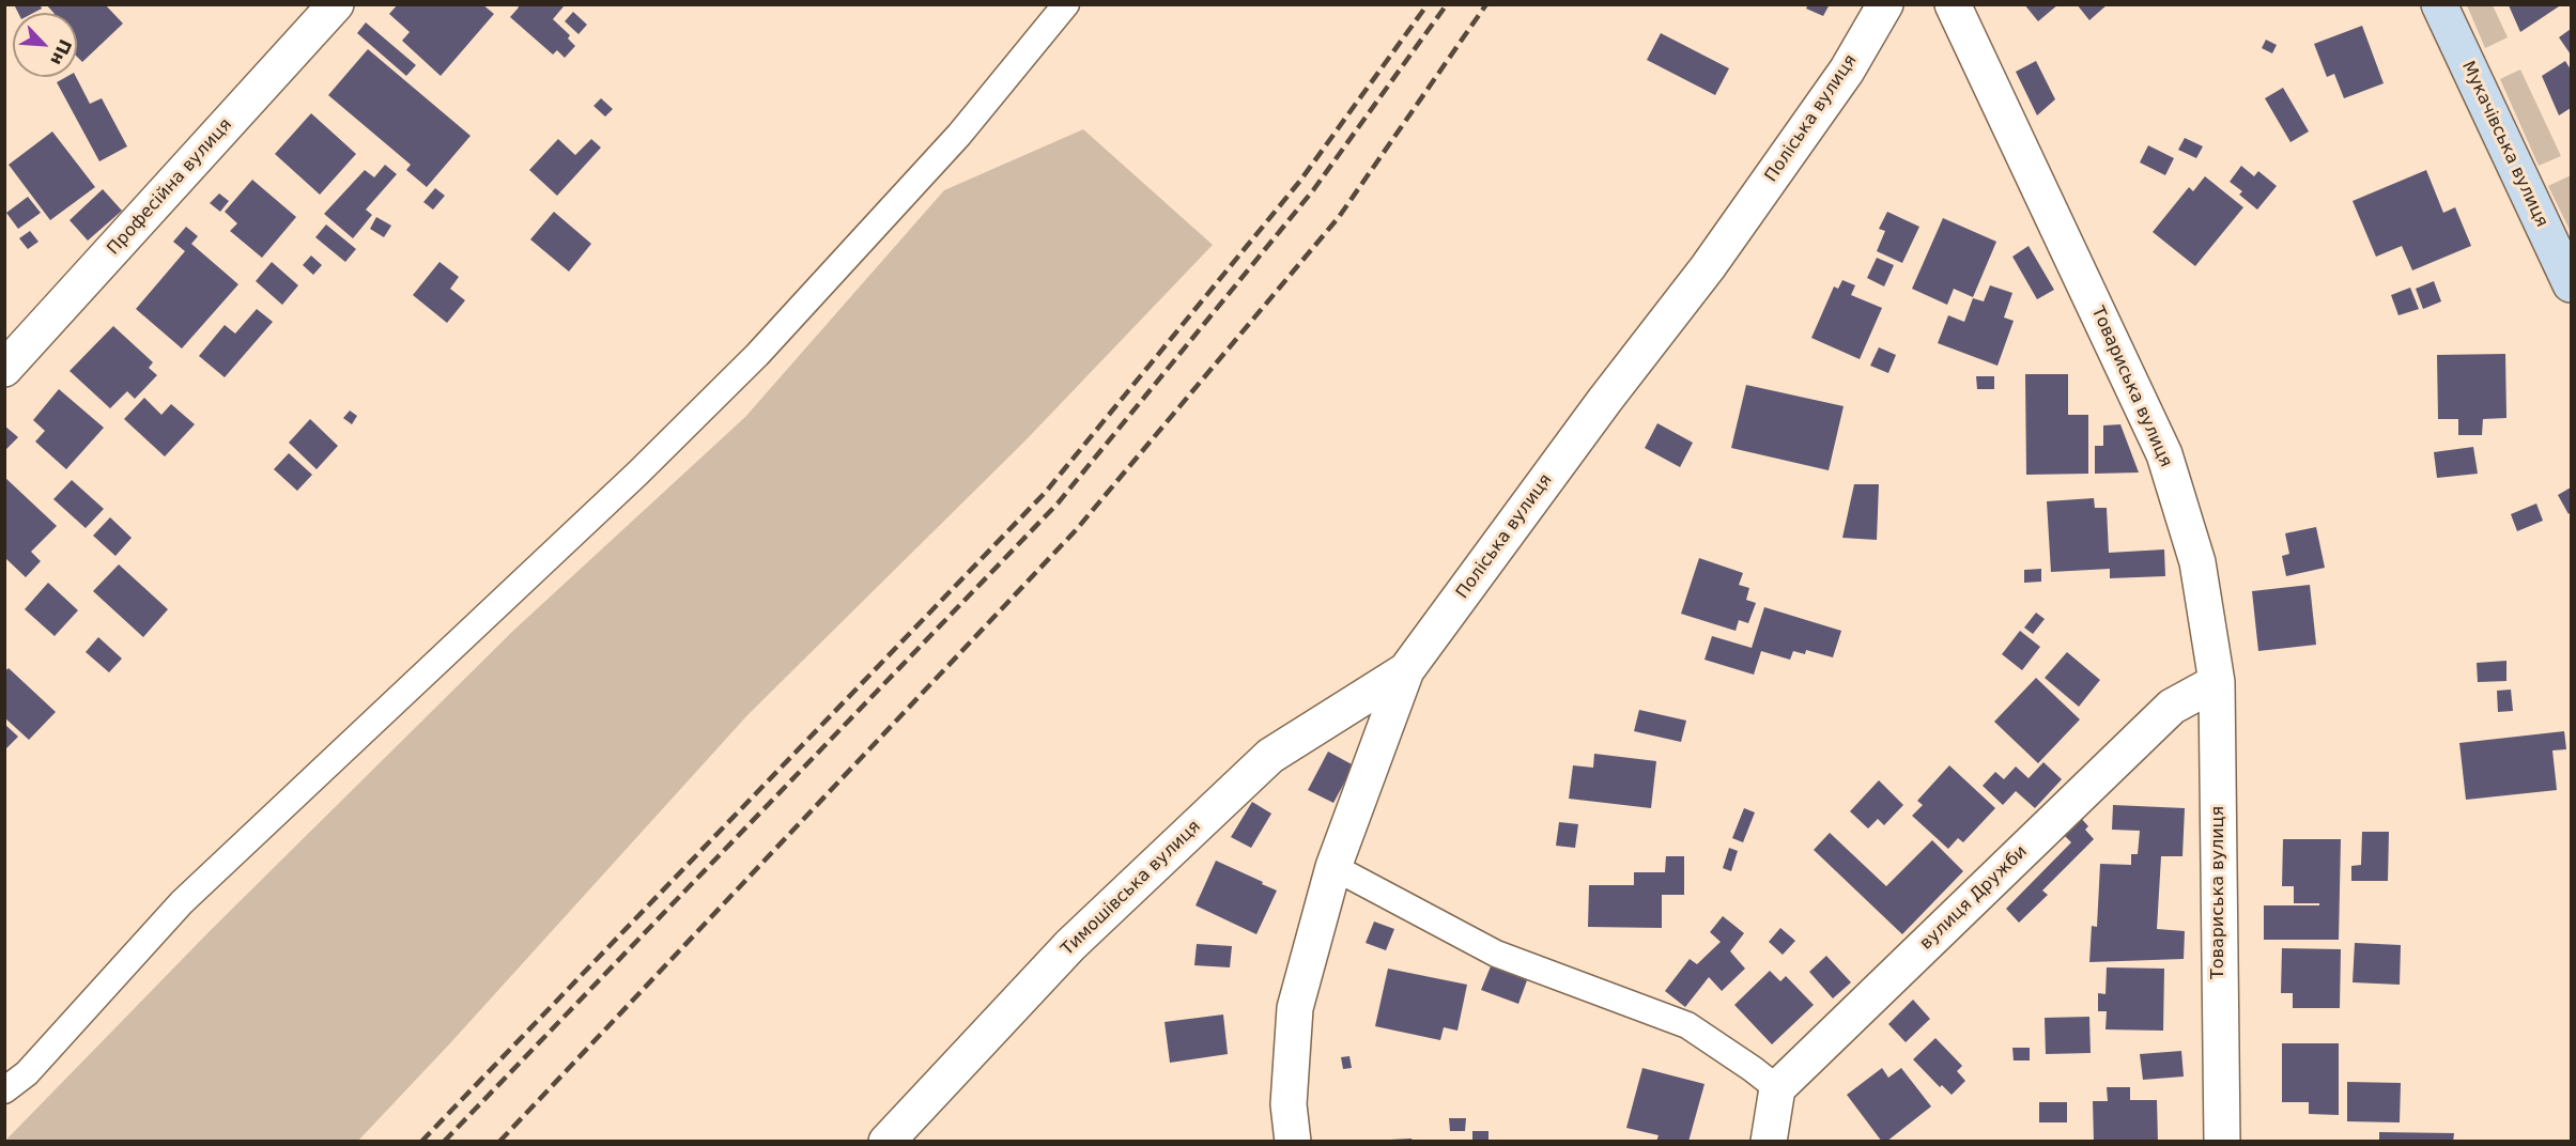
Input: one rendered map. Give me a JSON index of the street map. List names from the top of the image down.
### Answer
{
  "streets": {
    "street": [
      "Поліська вулиця",
      "Мукачівська вулиця",
      "Професійна вулиця",
      "Товариська вулиця",
      "Тимошівська вулиця",
      "вулиця Дружби"
    ]
  },
  "crossings": [
    ["Поліська вулиця", "Тимошівська вулиця"],
    ["Товариська вулиця", "вулиця Дружби"]
  ],
  "north": "bottom right"
}
